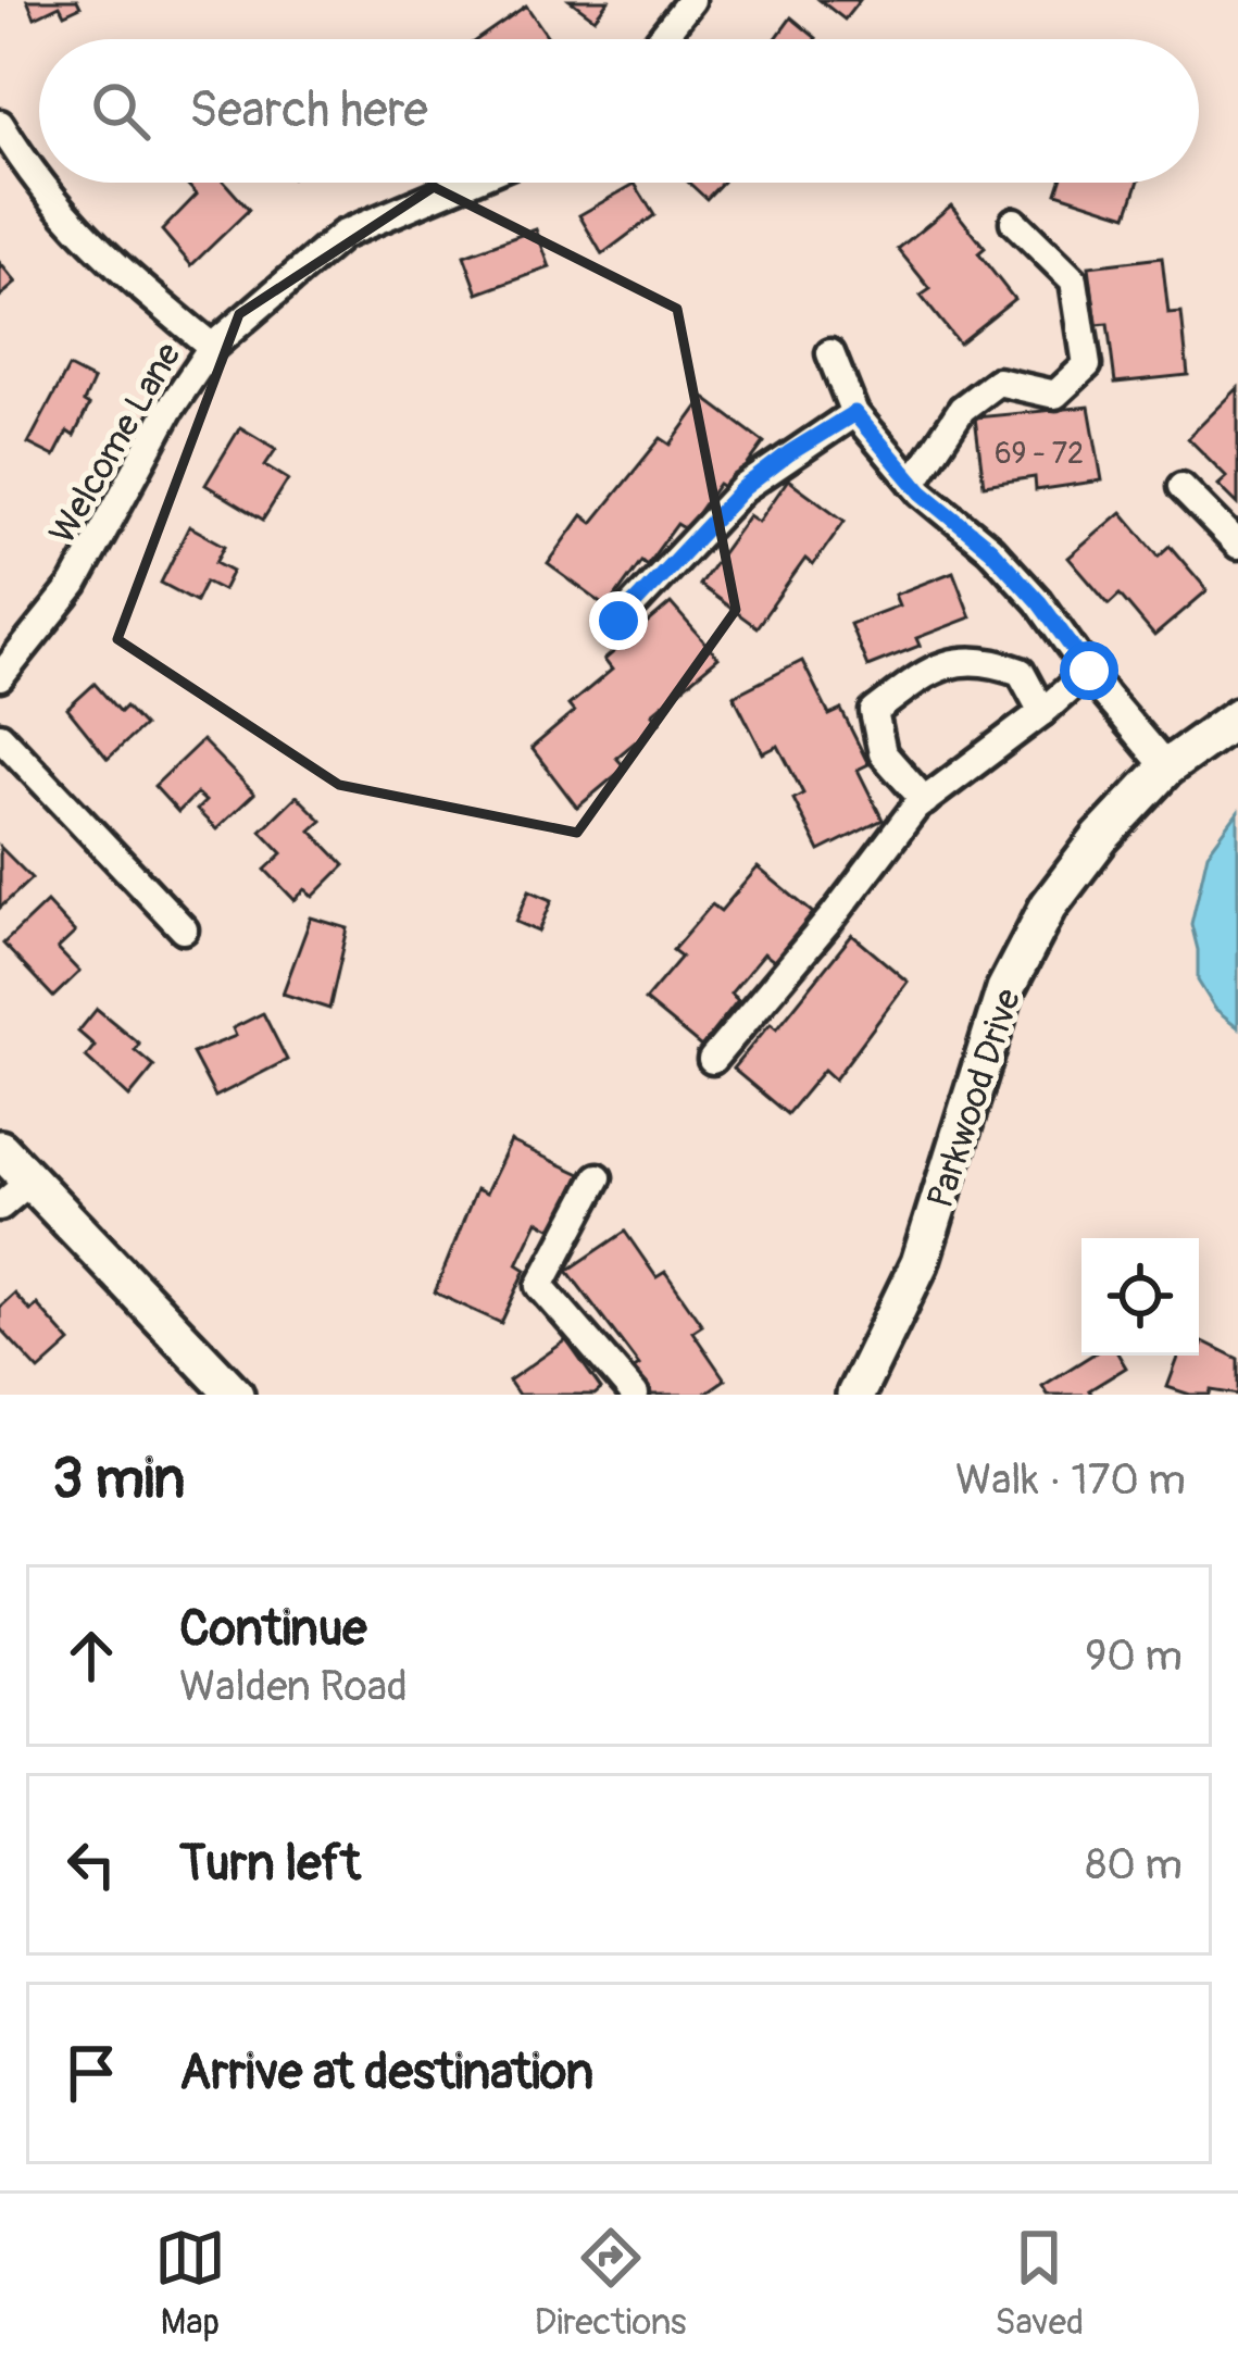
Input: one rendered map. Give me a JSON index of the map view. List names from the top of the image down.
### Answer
{
  "streets": {
    "street": ["Welcome Lane", "Parkwood Drive"]
  },
  "house_numbers": ["69 - 72"],
  "page": {
    "search": "Search here",
    "heading": ["3 min", "Walk · 170 m"],
    "list": [
      ["Continue", "Walden Road", "90 m"],
      ["Turn left", "80 m"],
      "Arrive at destination"
    ],
    "nav": ["Map", "Directions", "Saved"]
  }
}
